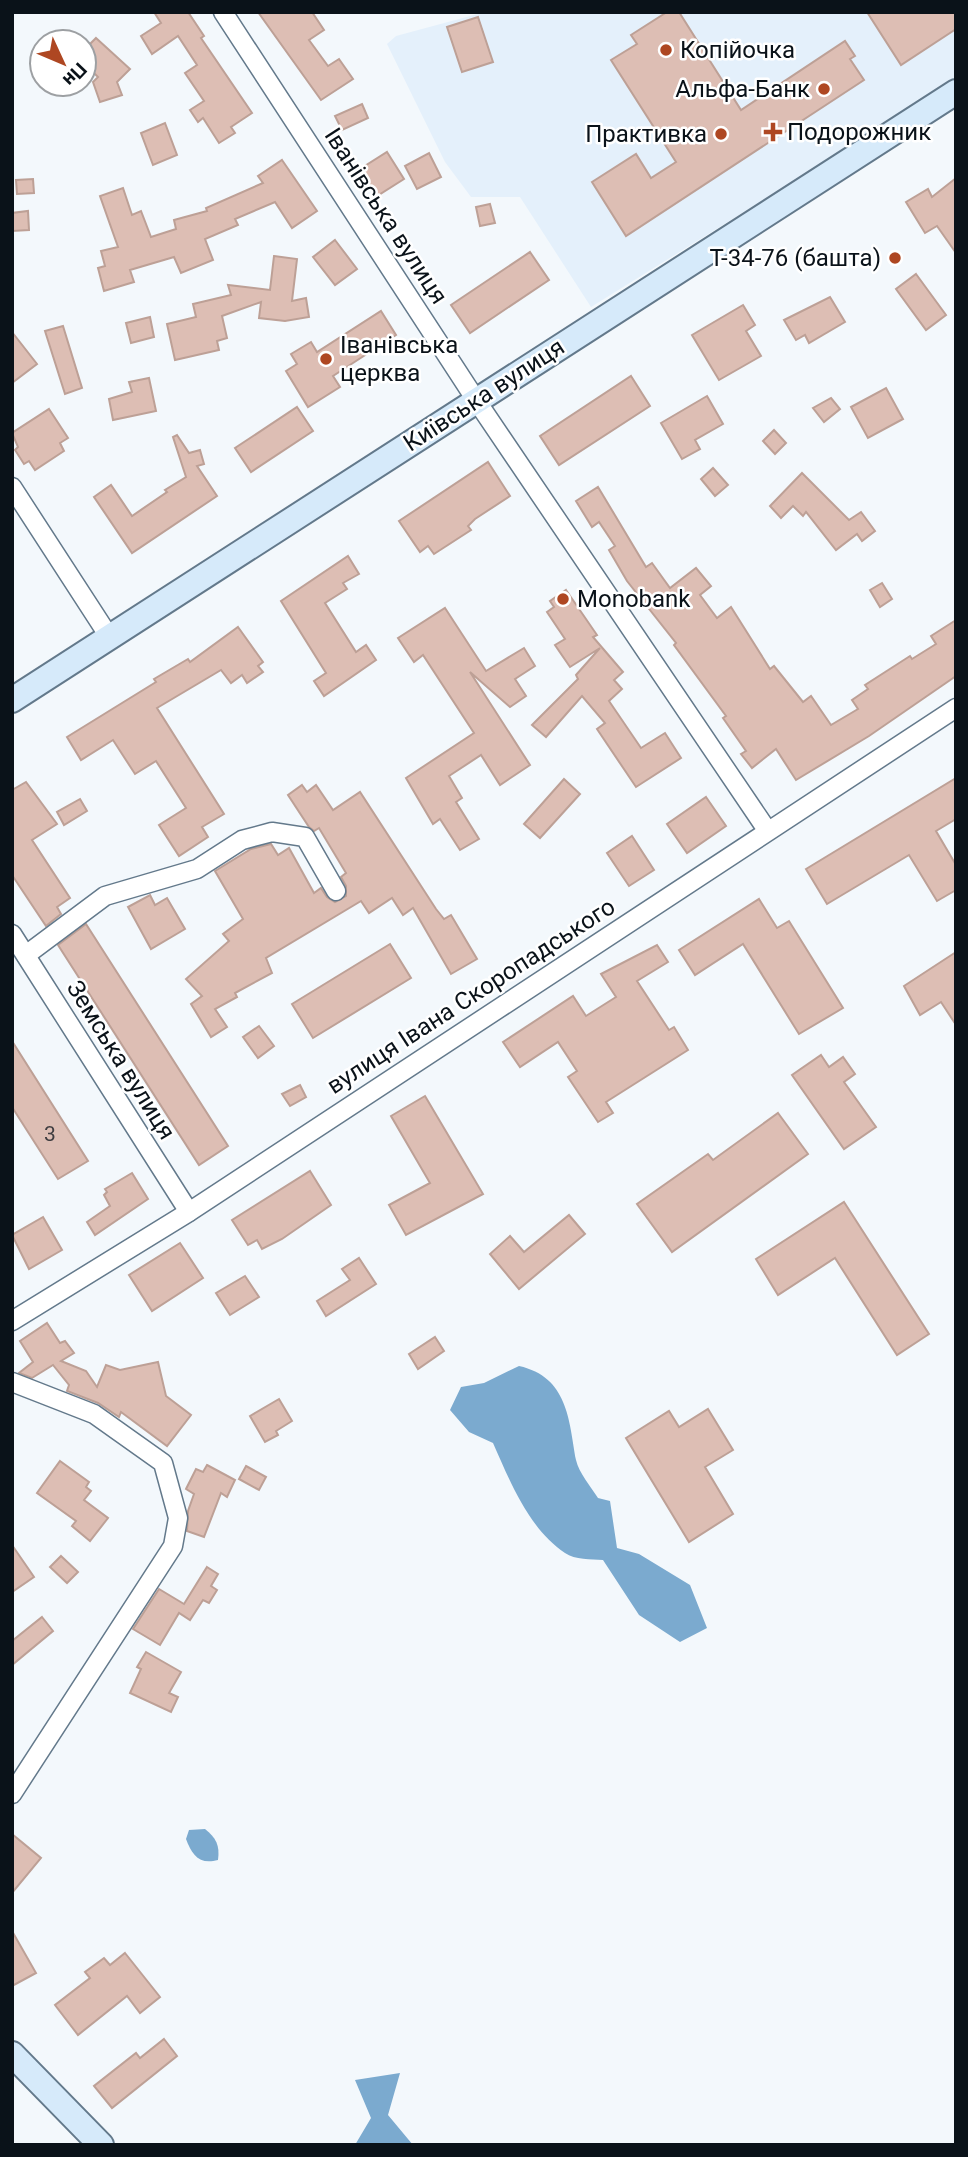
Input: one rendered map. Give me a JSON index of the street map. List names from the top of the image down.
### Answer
{
  "streets": {
    "main road": ["Київська вулиця"],
    "street": ["Іванівська вулиця", "вулиця Івана Скоропадського", "Земська вулиця"]
  },
  "crossings": [
    ["Іванівська вулиця", "Київська вулиця"],
    ["Іванівська вулиця", "вулиця Івана Скоропадського"],
    ["вулиця Івана Скоропадського", "Земська вулиця"]
  ],
  "places": {
    "other": [
      "Копійочка",
      "Альфа-Банк",
      "Практивка",
      "Т-34-76 (башта)",
      "Іванівська церква",
      "Monobank"
    ],
    "health": ["Подорожник"]
  },
  "house_numbers": ["3"],
  "north": "bottom right"
}
